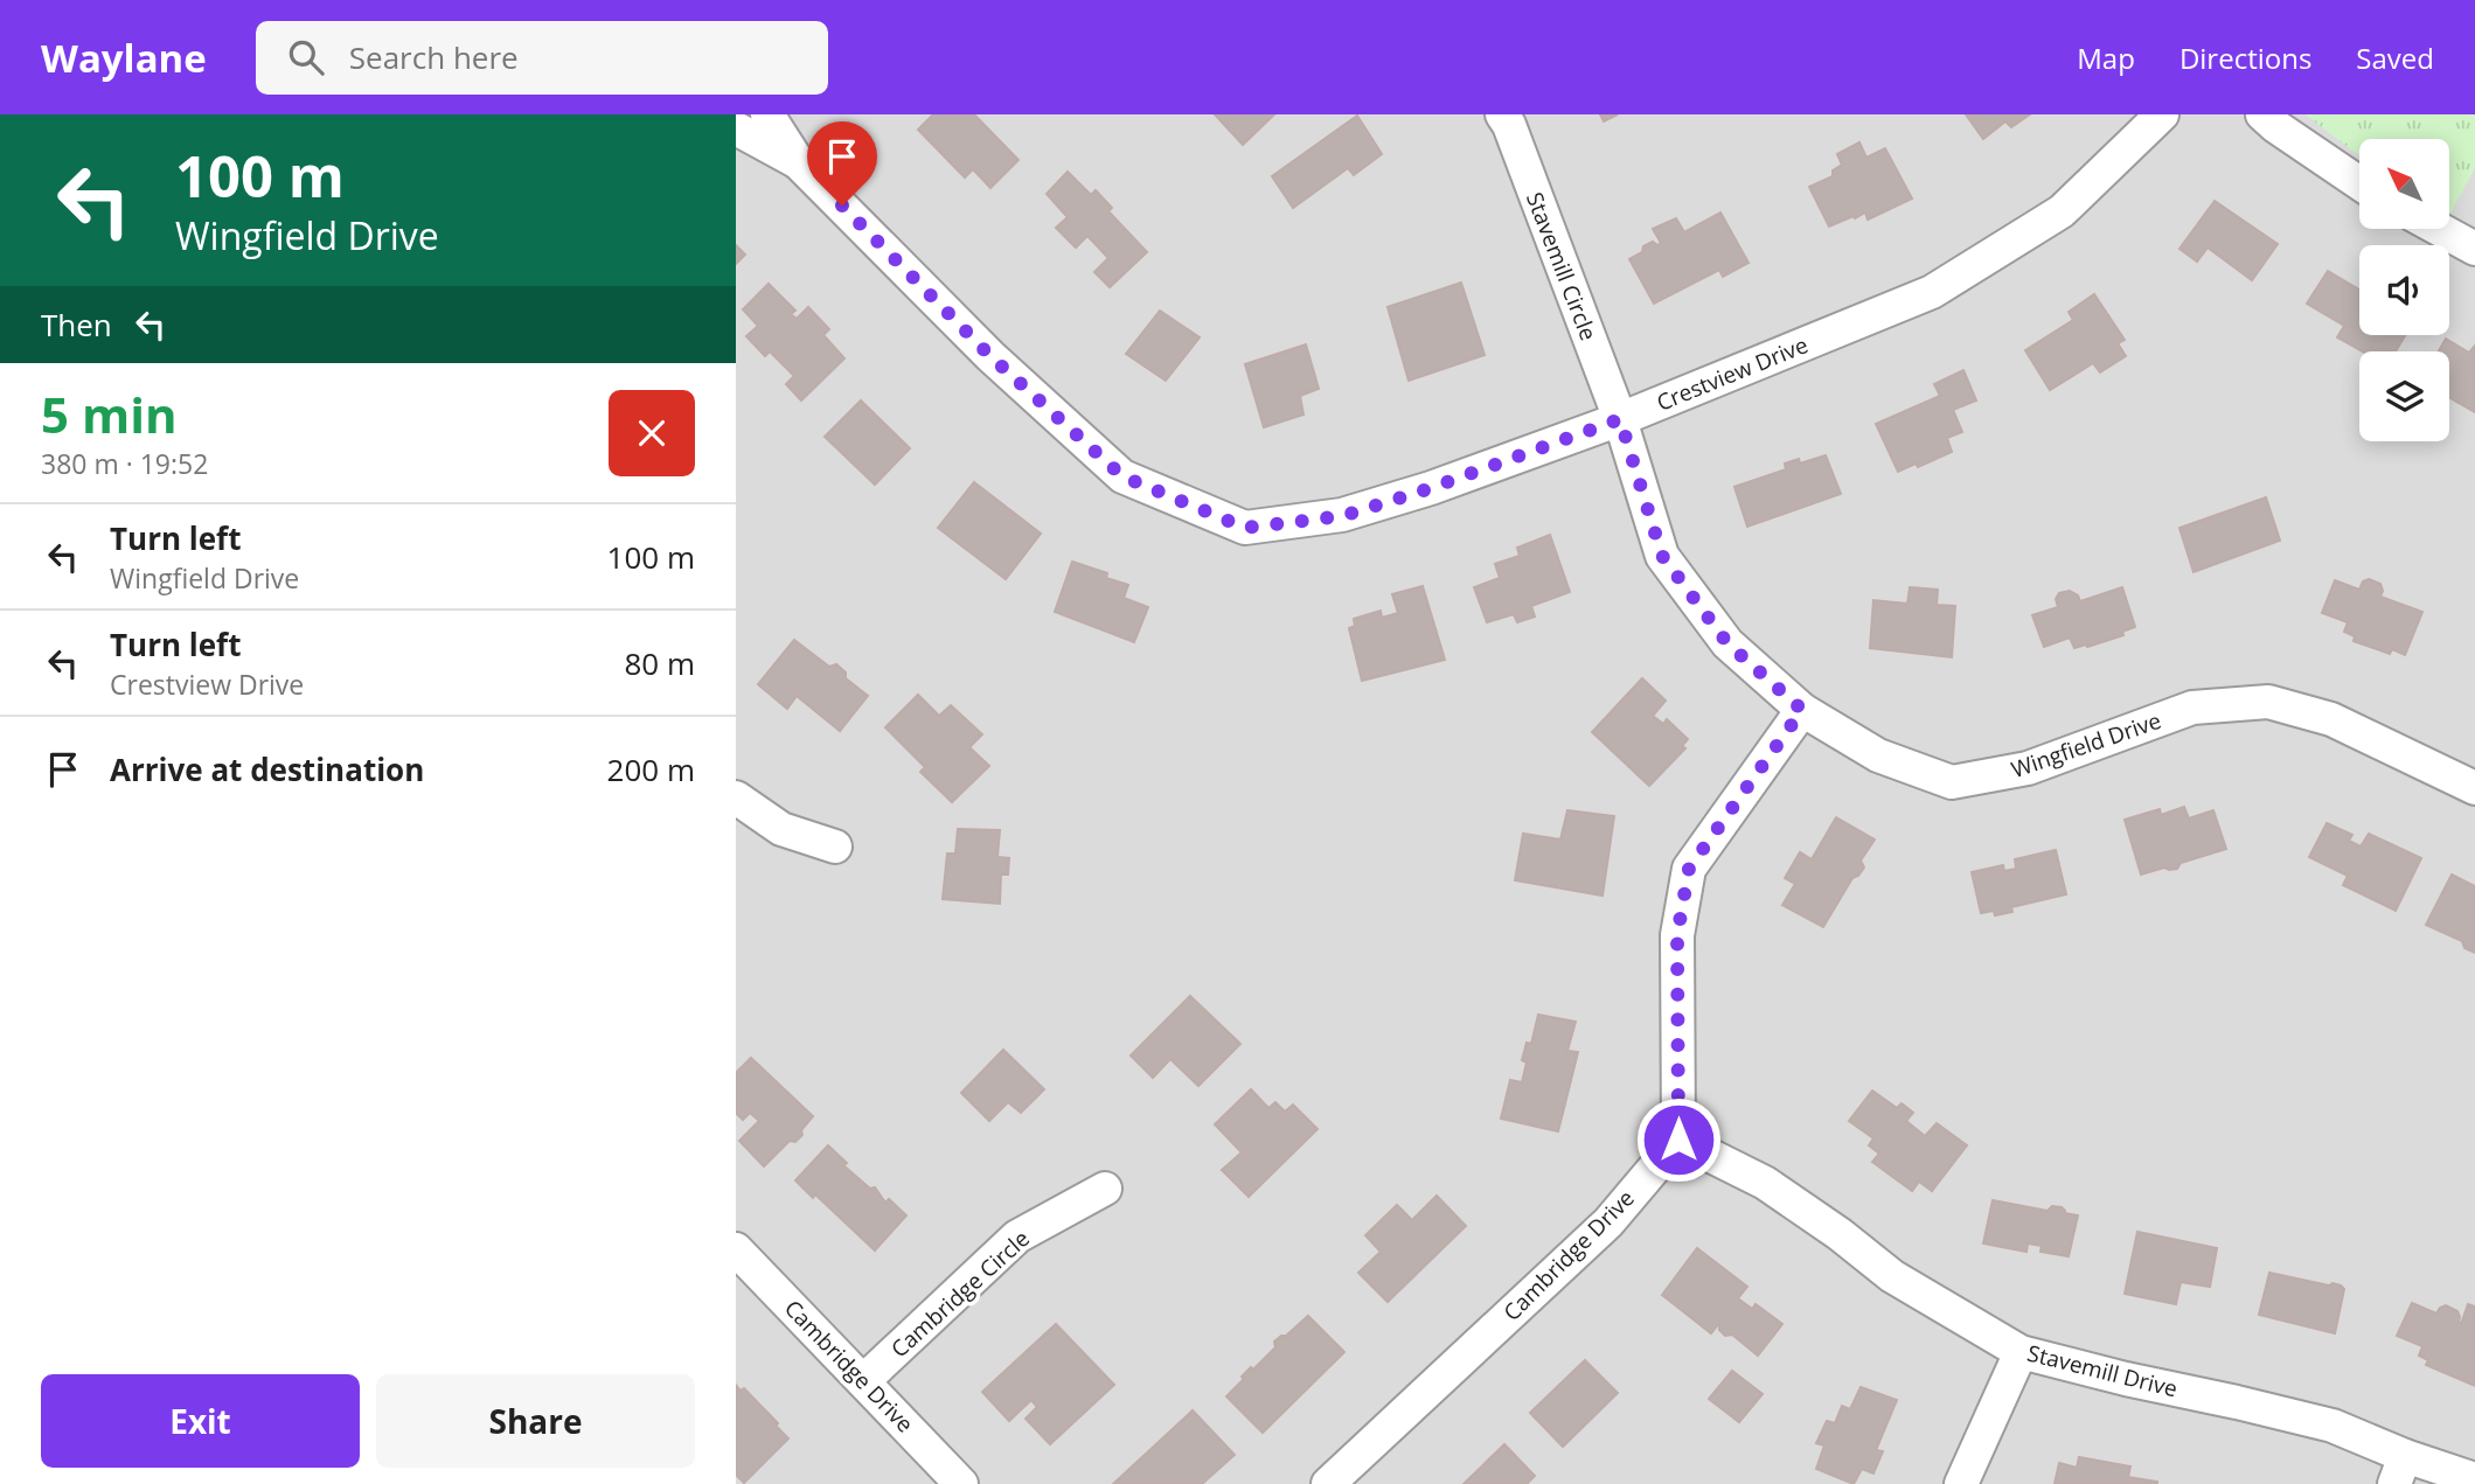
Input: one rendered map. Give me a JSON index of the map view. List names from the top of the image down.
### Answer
{
  "streets": {
    "street": [
      "Stavemill Circle",
      "Crestview Drive",
      "Wingfield Drive",
      "Cambridge Drive",
      "Cambridge Circle",
      "Stavemill Drive"
    ]
  },
  "crossings": [
    ["Stavemill Circle", "Crestview Drive"],
    ["Stavemill Circle", "Wingfield Drive"],
    ["Crestview Drive", "Wingfield Drive"],
    ["Cambridge Drive", "Cambridge Circle"],
    ["Cambridge Drive", "Stavemill Drive"]
  ],
  "north": "top left",
  "page": {
    "header": "Waylane",
    "search": "Search here",
    "nav": ["Map", "Directions", "Saved"],
    "turn": ["100 m", "Wingfield Drive"],
    "then": "Then",
    "heading": ["5 min", "380 m · 19:52"],
    "list": [
      {
        "name": "Turn left",
        "note": "Wingfield Drive",
        "value": "100 m"
      },
      {
        "name": "Turn left",
        "note": "Crestview Drive",
        "value": "80 m"
      },
      {
        "name": "Arrive at destination",
        "value": "200 m"
      }
    ],
    "buttons": ["Exit", "Share"]
  }
}
